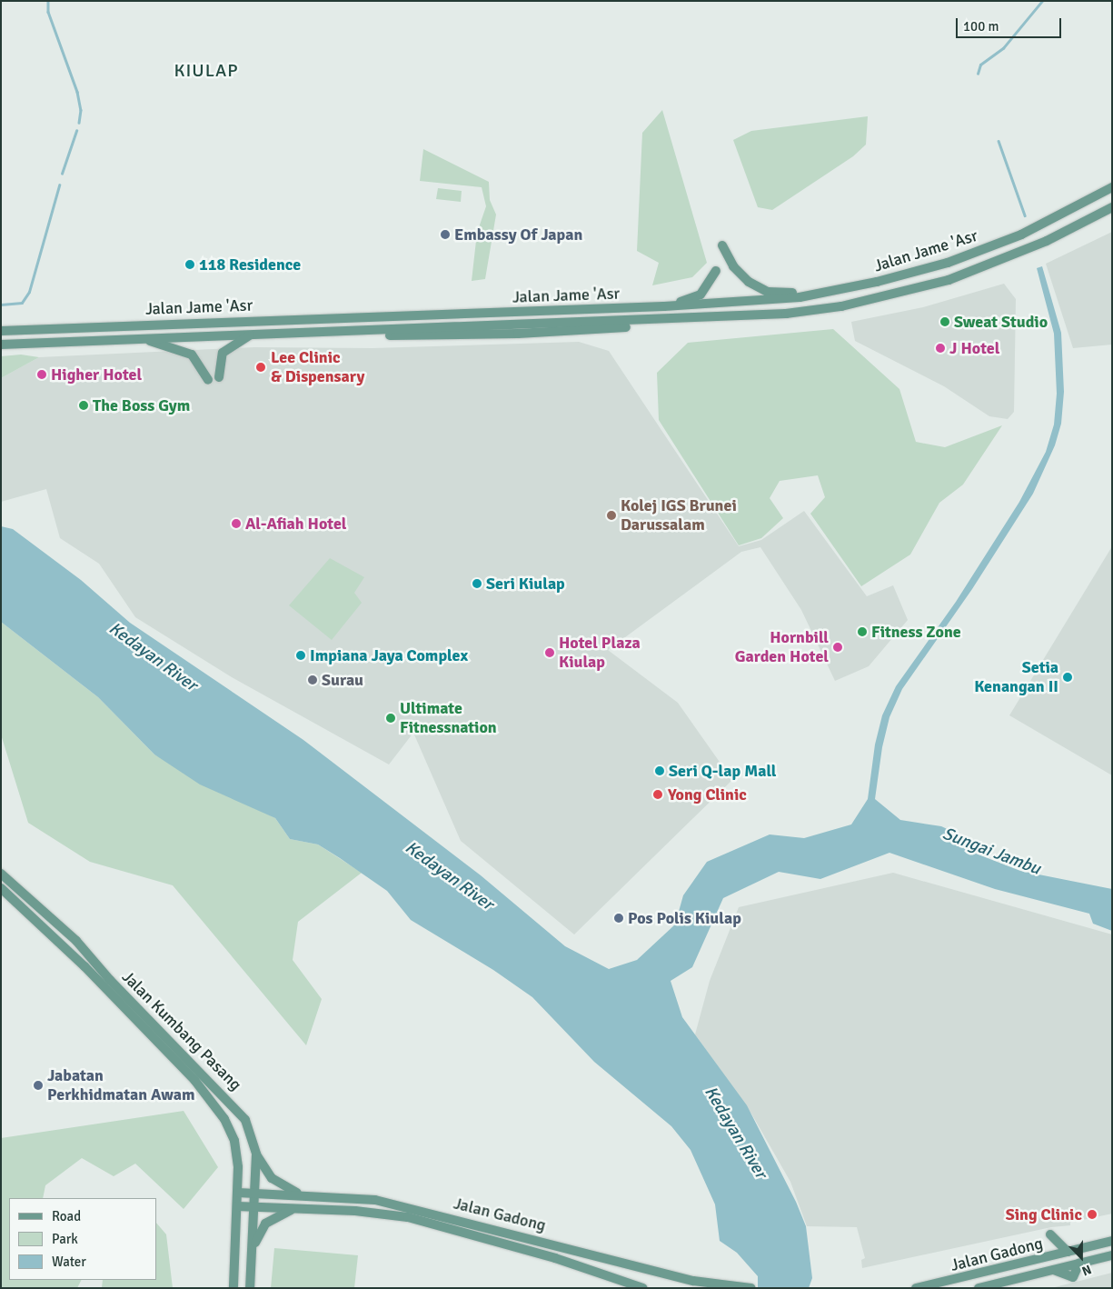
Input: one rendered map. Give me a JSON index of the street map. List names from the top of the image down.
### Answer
{
  "streets": {
    "main road": ["Jalan Jame 'Asr", "Jalan Kumbang Pasang", "Jalan Gadong"]
  },
  "crossings": [
    ["Jalan Kumbang Pasang", "Jalan Gadong"]
  ],
  "districts": ["KIULAP"],
  "water": ["Kedayan River", "Sungai Jambu"],
  "places": [
    "Embassy Of Japan",
    "118 Residence",
    "Sweat Studio",
    "J Hotel",
    "Lee Clinic & Dispensary",
    "Higher Hotel",
    "The Boss Gym",
    "Kolej IGS Brunei Darussalam",
    "Al-Afiah Hotel",
    "Seri Kiulap",
    "Fitness Zone",
    "Hornbill Garden Hotel",
    "Hotel Plaza Kiulap",
    "Impiana Jaya Complex",
    "Setia Kenangan II",
    "Surau",
    "Ultimate Fitnessnation",
    "Seri Q-lap Mall",
    "Yong Clinic",
    "Pos Polis Kiulap",
    "Jabatan Perkhidmatan Awam",
    "Sing Clinic"
  ],
  "legend": ["Road", "Park", "Water"],
  "scale_bar": "100 m",
  "north": "bottom"
}
